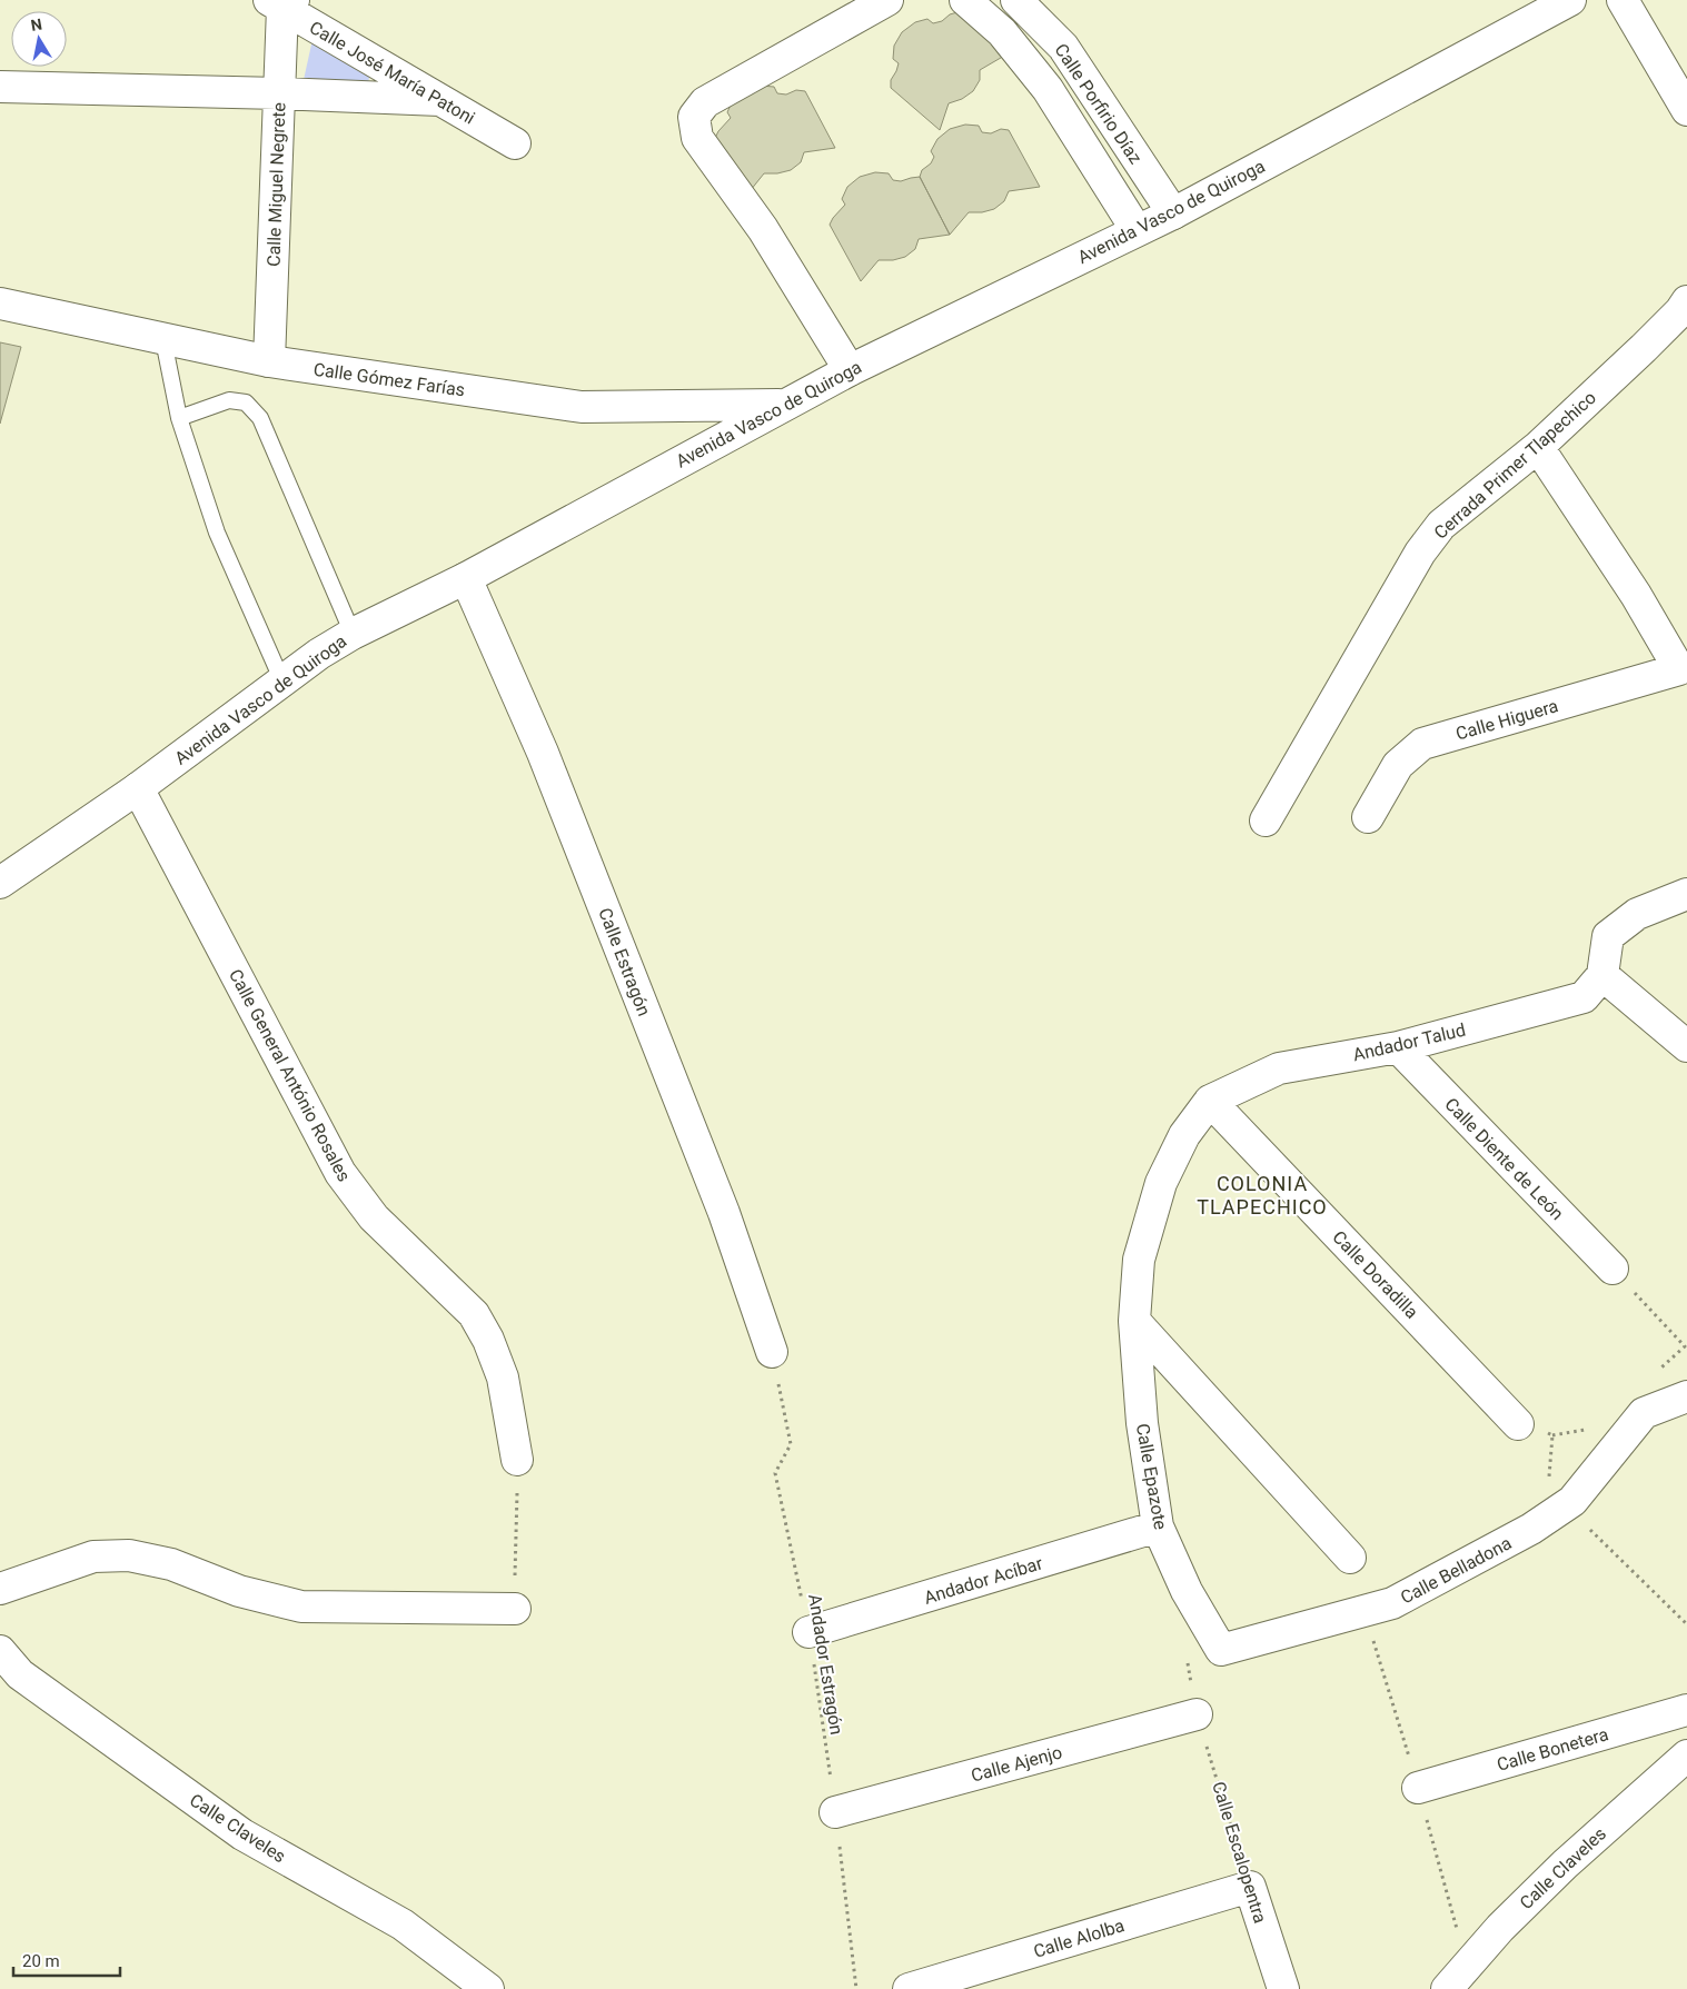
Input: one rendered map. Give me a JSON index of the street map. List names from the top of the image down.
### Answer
{
  "streets": {
    "street": [
      "Calle José María Patoni",
      "Calle Porfirio Díaz",
      "Calle Miguel Negrete",
      "Avenida Vasco de Quiroga",
      "Calle Gómez Farías",
      "Cerrada Primer Tlapechico",
      "Calle Higuera",
      "Calle Estragón",
      "Andador Talud",
      "Calle General António Rosales",
      "Calle Diente de León",
      "Calle Doradilla",
      "Calle Epazote",
      "Calle Belladona",
      "Andador Acíbar",
      "Calle Bonetera",
      "Calle Ajenjo",
      "Calle Claveles",
      "Calle Escalopentra",
      "Calle Alolba"
    ],
    "path": ["Andador Estragón"]
  },
  "crossings": [
    ["Calle José María Patoni", "Calle Miguel Negrete"],
    ["Calle Porfirio Díaz", "Avenida Vasco de Quiroga"],
    ["Calle Miguel Negrete", "Calle Gómez Farías"],
    ["Avenida Vasco de Quiroga", "Calle Gómez Farías"],
    ["Avenida Vasco de Quiroga", "Calle Estragón"],
    ["Avenida Vasco de Quiroga", "Calle General António Rosales"],
    ["Cerrada Primer Tlapechico", "Calle Higuera"],
    ["Calle Estragón", "Andador Estragón"],
    ["Andador Talud", "Calle Diente de León"],
    ["Andador Talud", "Calle Doradilla"],
    ["Andador Talud", "Calle Epazote"],
    ["Calle Doradilla", "Calle Epazote"],
    ["Calle Epazote", "Calle Belladona"],
    ["Calle Epazote", "Andador Acíbar"],
    ["Andador Acíbar", "Andador Estragón"],
    ["Andador Estragón", "Calle Ajenjo"],
    ["Calle Ajenjo", "Calle Escalopentra"],
    ["Calle Escalopentra", "Calle Alolba"]
  ],
  "districts": ["COLONIA TLAPECHICO"],
  "scale_bar": "20 m",
  "north": "top"
}
